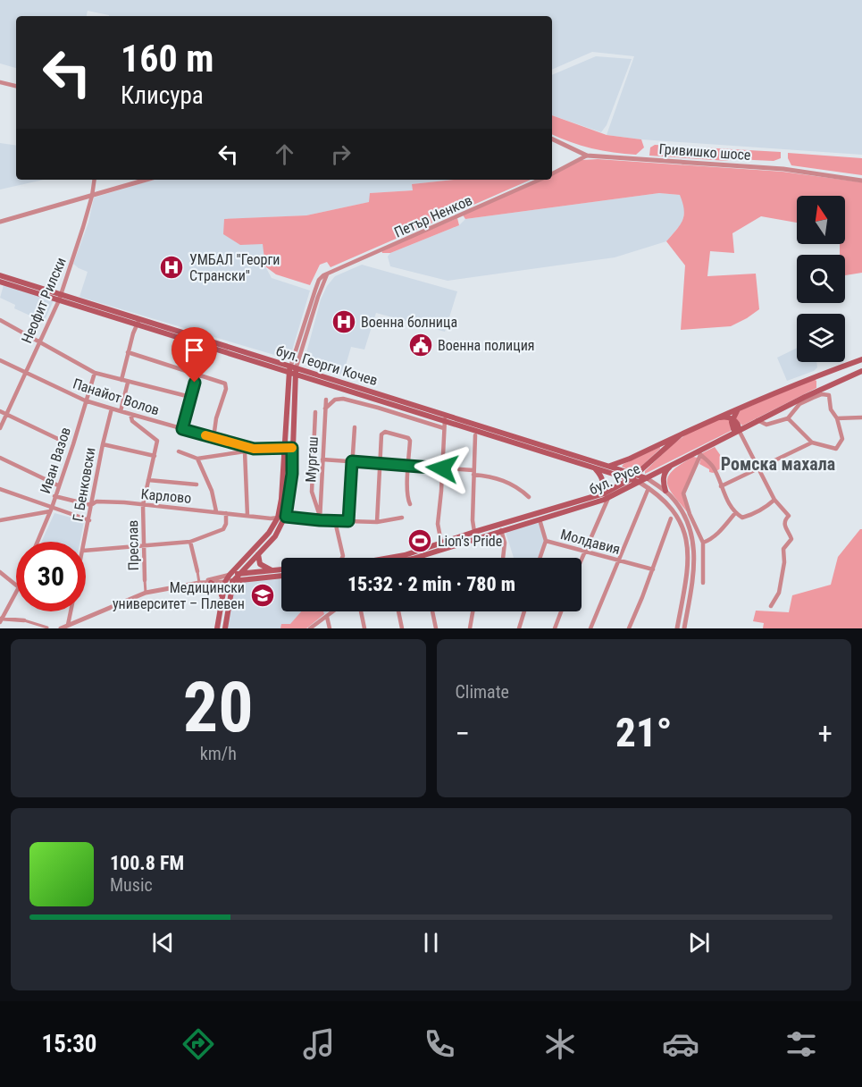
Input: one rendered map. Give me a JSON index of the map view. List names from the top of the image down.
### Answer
{
  "streets": {
    "main road": ["бул. Георги Кочев", "бул. Русе"],
    "street": [
      "Гривишко шосе",
      "Петър Ненков",
      "Неофит Рилски",
      "Панайот Волов",
      "Мургаш",
      "Иван Вазов",
      "Г. Бенковски",
      "Карлово",
      "Молдавия",
      "Преслав"
    ]
  },
  "crossings": [
    ["Гривишко шосе", "Петър Ненков"],
    ["Петър Ненков", "бул. Георги Кочев"],
    ["Неофит Рилски", "бул. Георги Кочев"],
    ["Неофит Рилски", "Панайот Волов"],
    ["бул. Георги Кочев", "бул. Русе"],
    ["Панайот Волов", "Иван Вазов"],
    ["Панайот Волов", "Г. Бенковски"],
    ["Иван Вазов", "Карлово"],
    ["бул. Русе", "Молдавия"],
    ["Г. Бенковски", "Карлово"],
    ["Карлово", "Преслав"]
  ],
  "districts": ["Ромска махала"],
  "places": {
    "hospital": ["УМБАЛ \"Георги Странски\"", "Военна болница"],
    "public building": ["Военна полиция"],
    "sports": ["Lion's Pride"],
    "school or university": ["Медицински университет – Плевен"]
  },
  "north": "top",
  "page": {
    "turn": ["160 m", "Клисура"],
    "limit": "30",
    "trip": "15:32 · 2 min · 780 m",
    "tile": [
      ["20", "km/h"],
      "Climate"
    ],
    "heat": ["−", "21°", "+"],
    "song": ["100.8 FM", "Music"],
    "tabs": "15:30"
  }
}
